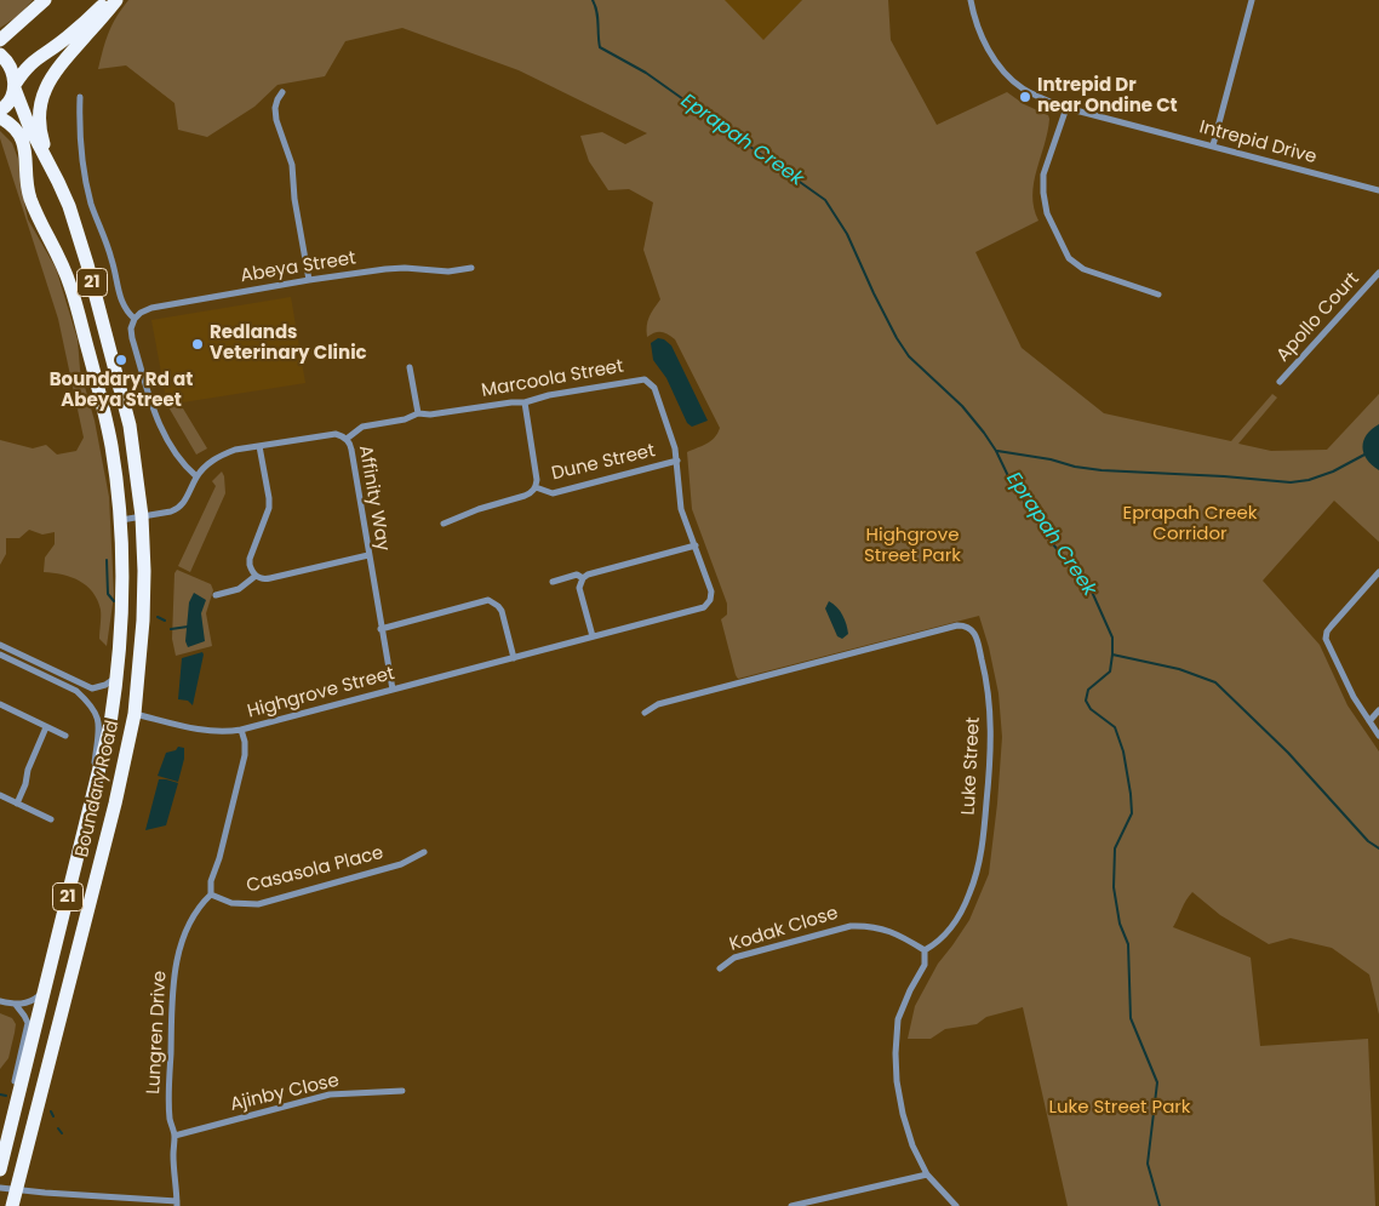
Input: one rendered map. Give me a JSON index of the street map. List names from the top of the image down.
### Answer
{
  "streets": {
    "highway": ["21", "Boundary Road"],
    "street": [
      "Intrepid Drive",
      "Abeya Street",
      "Apollo Court",
      "Marcoola Street",
      "Dune Street",
      "Affinity Way",
      "Highgrove Street",
      "Luke Street",
      "Casasola Place",
      "Kodak Close",
      "Lungren Drive",
      "Ajinby Close"
    ]
  },
  "crossings": [
    ["21", "Boundary Road"],
    ["Marcoola Street", "Dune Street"],
    ["Marcoola Street", "Affinity Way"],
    ["Marcoola Street", "Highgrove Street"],
    ["Affinity Way", "Highgrove Street"],
    ["Affinity Way", "Boundary Road"],
    ["Highgrove Street", "Boundary Road"],
    ["Highgrove Street", "Lungren Drive"],
    ["Luke Street", "Kodak Close"],
    ["Casasola Place", "Lungren Drive"],
    ["Lungren Drive", "Ajinby Close"]
  ],
  "water": ["Eprapah Creek"],
  "parks": ["Eprapah Creek Corridor", "Highgrove Street Park", "Luke Street Park"],
  "places": ["Intrepid Dr near Ondine Ct", "Redlands Veterinary Clinic", "Boundary Rd at Abeya Street"]
}
